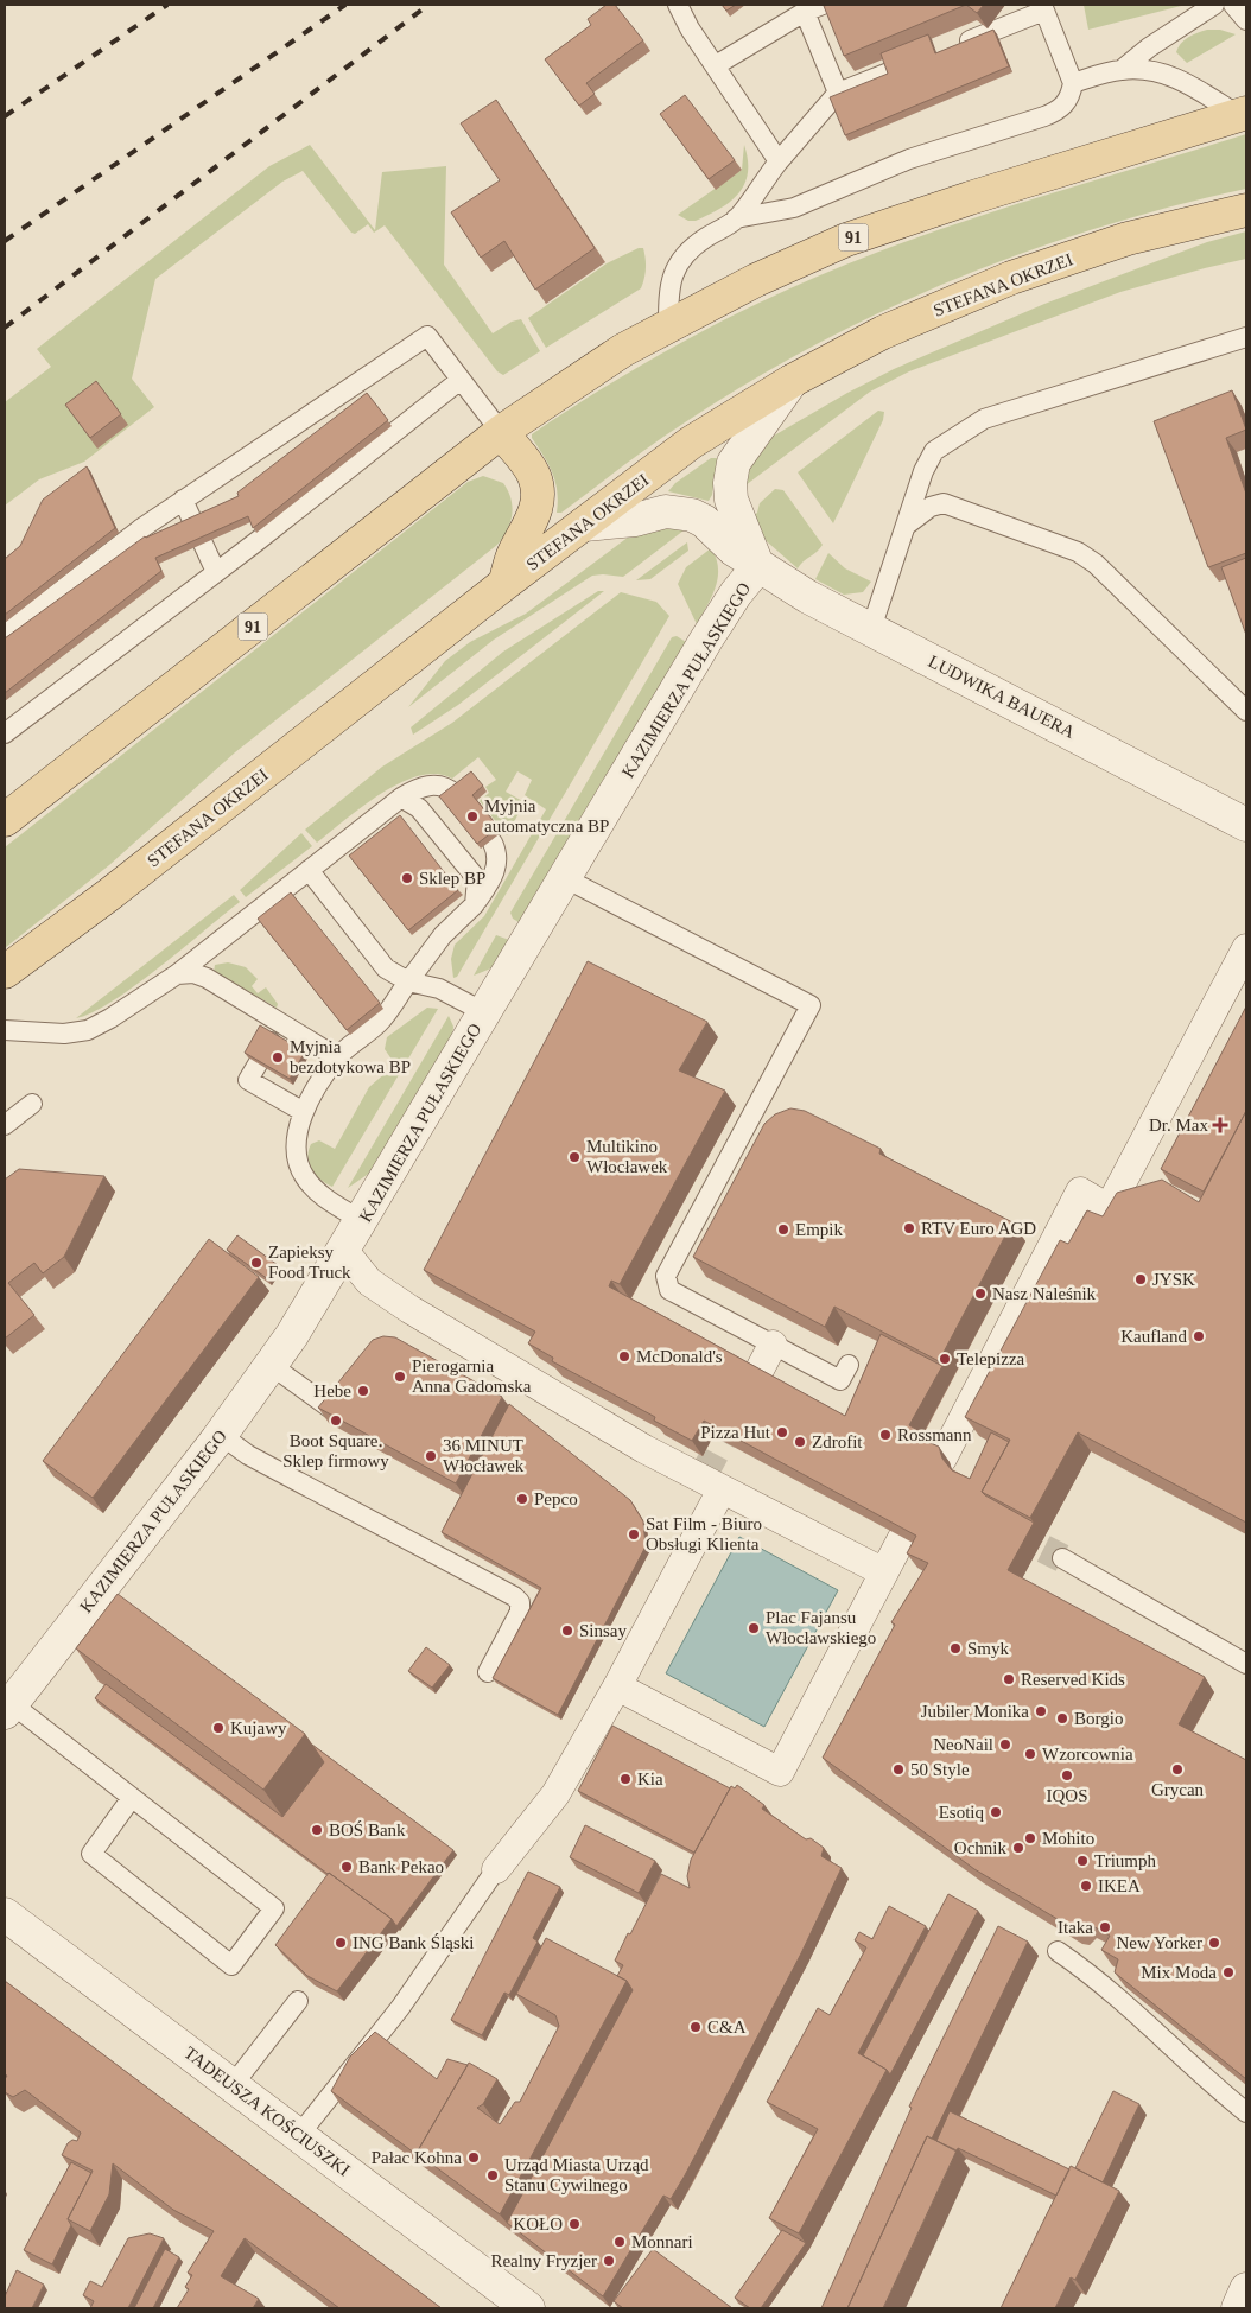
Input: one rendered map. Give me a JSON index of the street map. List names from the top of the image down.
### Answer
{
  "streets": {
    "main road": ["91", "STEFANA OKRZEI"],
    "street": ["KAZIMIERZA PUŁASKIEGO", "LUDWIKA BAUERA", "TADEUSZA KOŚCIUSZKI"]
  },
  "crossings": [
    ["STEFANA OKRZEI", "LUDWIKA BAUERA"],
    ["KAZIMIERZA PUŁASKIEGO", "LUDWIKA BAUERA"]
  ],
  "places": {
    "other": [
      "Myjnia automatyczna BP",
      "Sklep BP",
      "Myjnia bezdotykowa BP",
      "Multikino Włocławek",
      "RTV Euro AGD",
      "Empik",
      "Zapieksy Food Truck",
      "JYSK",
      "Nasz Naleśnik",
      "Kaufland",
      "McDonald's",
      "Telepizza",
      "Pierogarnia Anna Gadomska",
      "Hebe",
      "Boot Square. Sklep firmowy",
      "Pizza Hut",
      "Rossmann",
      "Zdrofit",
      "36 MINUT Włocławek",
      "Pepco",
      "Sat Film - Biuro Obsługi Klienta",
      "Plac Fajansu Włocławskiego",
      "Sinsay",
      "Smyk",
      "Reserved Kids",
      "Jubiler Monika",
      "Borgio",
      "Kujawy",
      "NeoNail",
      "Wzorcownia",
      "50 Style",
      "Grycan",
      "IQOS",
      "Kia",
      "Esotiq",
      "BOŚ Bank",
      "Mohito",
      "Ochnik",
      "Triumph",
      "Bank Pekao",
      "IKEA",
      "Itaka",
      "ING Bank Śląski",
      "New Yorker",
      "Mix Moda",
      "C&A",
      "Pałac Kohna",
      "Urząd Miasta Urząd Stanu Cywilnego",
      "KOŁO",
      "Monnari",
      "Realny Fryzjer"
    ],
    "health": ["Dr. Max"]
  }
}
